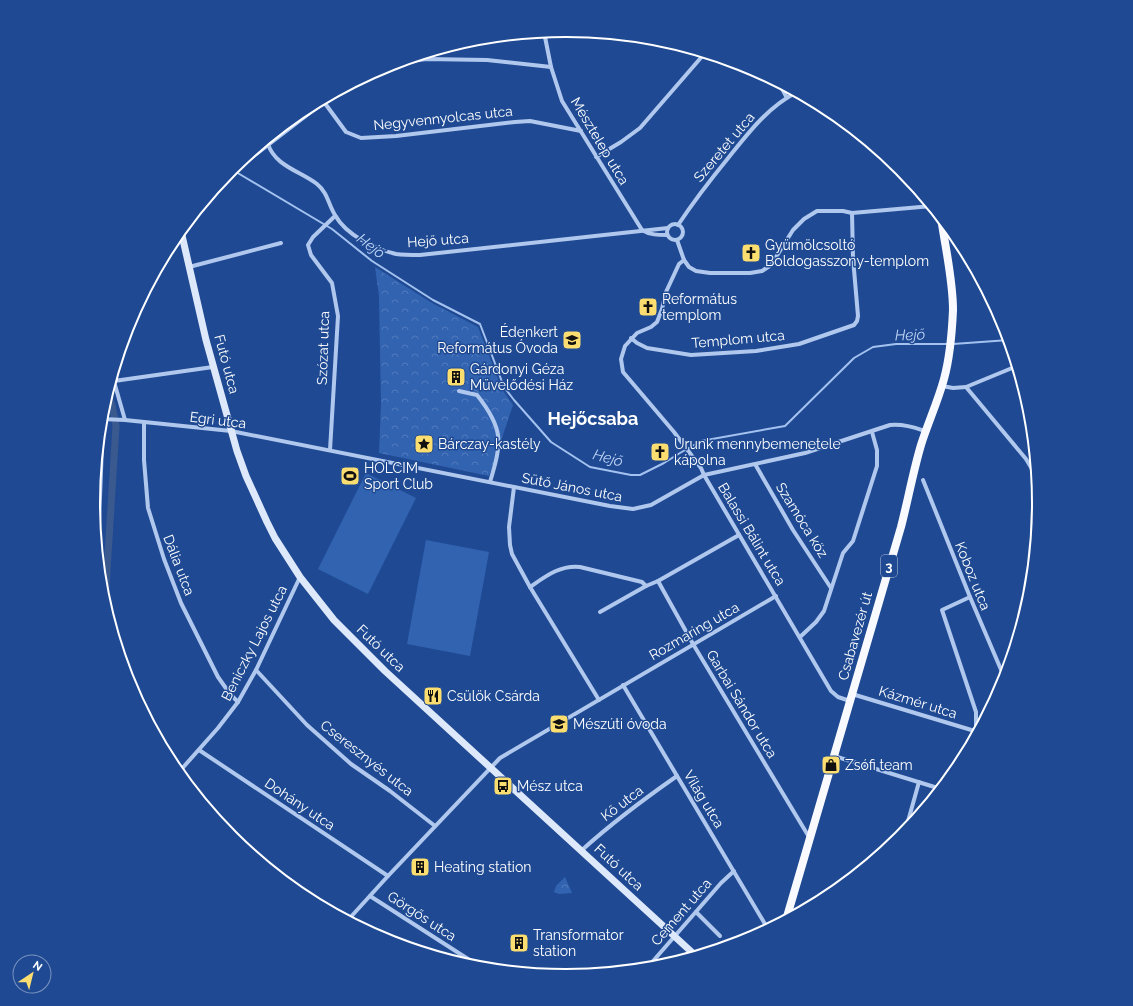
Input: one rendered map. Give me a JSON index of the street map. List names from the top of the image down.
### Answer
{
  "streets": {
    "main road": ["Futó utca", "3", "Csabavezér út"],
    "street": [
      "Negyvennyolcas utca",
      "Mésztelep utca",
      "Szeretet utca",
      "Hejő utca",
      "Templom utca",
      "Szózat utca",
      "Egri utca",
      "Sütő János utca",
      "Szamóca köz",
      "Balassi Bálint utca",
      "Dália utca",
      "Koboz utca",
      "Rozmaring utca",
      "Beniczky Lajos utca",
      "Kázmér utca",
      "Garbai Sándor utca",
      "Cseresznyés utca",
      "Világ utca",
      "Kő utca",
      "Dohány utca",
      "Cement utca",
      "Görgős utca"
    ]
  },
  "crossings": [
    ["Negyvennyolcas utca", "Mésztelep utca"],
    ["Mésztelep utca", "Hejő utca"],
    ["Szeretet utca", "Hejő utca"],
    ["Hejő utca", "Szózat utca"],
    ["Templom utca", "Balassi Bálint utca"],
    ["Szózat utca", "Egri utca"],
    ["Szózat utca", "Sütő János utca"],
    ["Futó utca", "Egri utca"],
    ["Futó utca", "Beniczky Lajos utca"],
    ["Futó utca", "Kő utca"],
    ["Futó utca", "Cement utca"],
    ["Egri utca", "Sütő János utca"],
    ["Egri utca", "Dália utca"],
    ["Sütő János utca", "Szamóca köz"],
    ["Sütő János utca", "Balassi Bálint utca"],
    ["Sütő János utca", "Csabavezér út"],
    ["Szamóca köz", "Balassi Bálint utca"],
    ["Balassi Bálint utca", "Rozmaring utca"],
    ["Balassi Bálint utca", "Csabavezér út"],
    ["Balassi Bálint utca", "Kázmér utca"],
    ["Dália utca", "Beniczky Lajos utca"],
    ["Rozmaring utca", "Garbai Sándor utca"],
    ["Rozmaring utca", "Világ utca"],
    ["Csabavezér út", "Kázmér utca"],
    ["Csabavezér út", "Garbai Sándor utca"],
    ["Beniczky Lajos utca", "Cseresznyés utca"],
    ["Beniczky Lajos utca", "Dohány utca"],
    ["Világ utca", "Kő utca"],
    ["Világ utca", "Cement utca"]
  ],
  "districts": ["Hejőcsaba"],
  "water": ["Hejő"],
  "places": {
    "church": ["Gyümölcsoltó Boldogasszony-templom", "Református templom", "Urunk mennybemenetele kápolna"],
    "school or university": ["Édenkert Református Óvoda", "Mészúti óvoda"],
    "building": ["Gárdonyi Géza Művelődési Ház", "Heating station", "Transformator station"],
    "place": ["Bárczay-kastély"],
    "sports": ["HOLCIM Sport Club"],
    "restaurant": ["Csülök Csárda"],
    "shop": ["Zsófi team"],
    "bus stop": ["Mész utca"]
  },
  "north": "top right"
}
